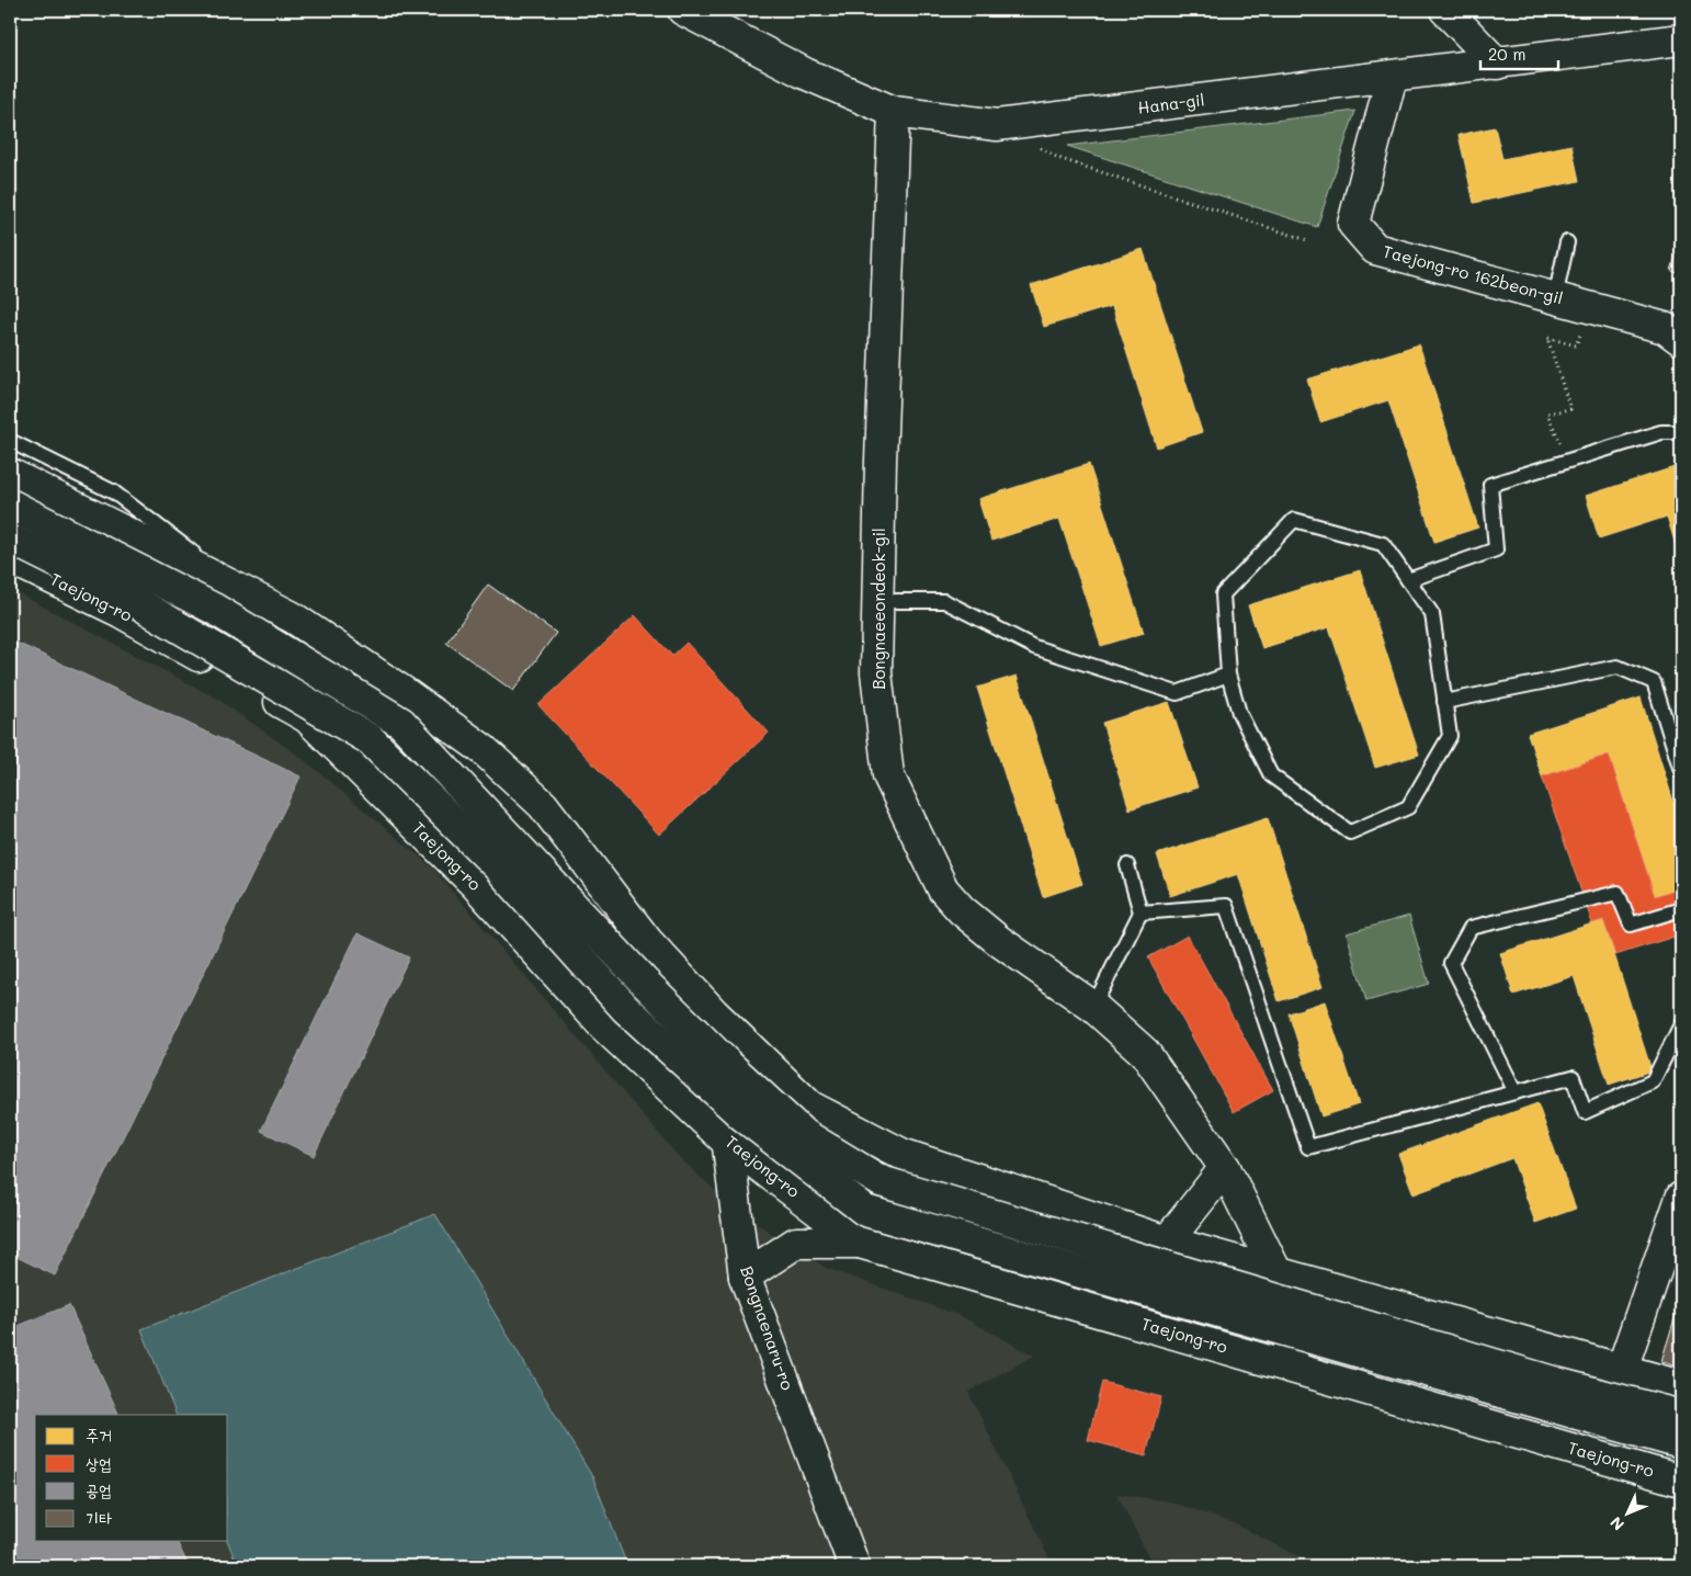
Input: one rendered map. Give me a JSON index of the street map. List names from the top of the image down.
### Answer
{
  "streets": {
    "main road": [
      "Hana-gil",
      "Taejong-ro 162beon-gil",
      "Taejong-ro",
      "Bongnaeeondeok-gil",
      "Bongnaenaru-ro"
    ]
  },
  "crossings": [
    ["Hana-gil", "Taejong-ro 162beon-gil"],
    ["Hana-gil", "Bongnaeeondeok-gil"],
    ["Taejong-ro", "Bongnaeeondeok-gil"],
    ["Taejong-ro", "Bongnaenaru-ro"]
  ],
  "legend": [
    "주거",
    "상업",
    "공업",
    "기타"
  ],
  "scale_bar": "20 m",
  "north": "bottom left"
}
